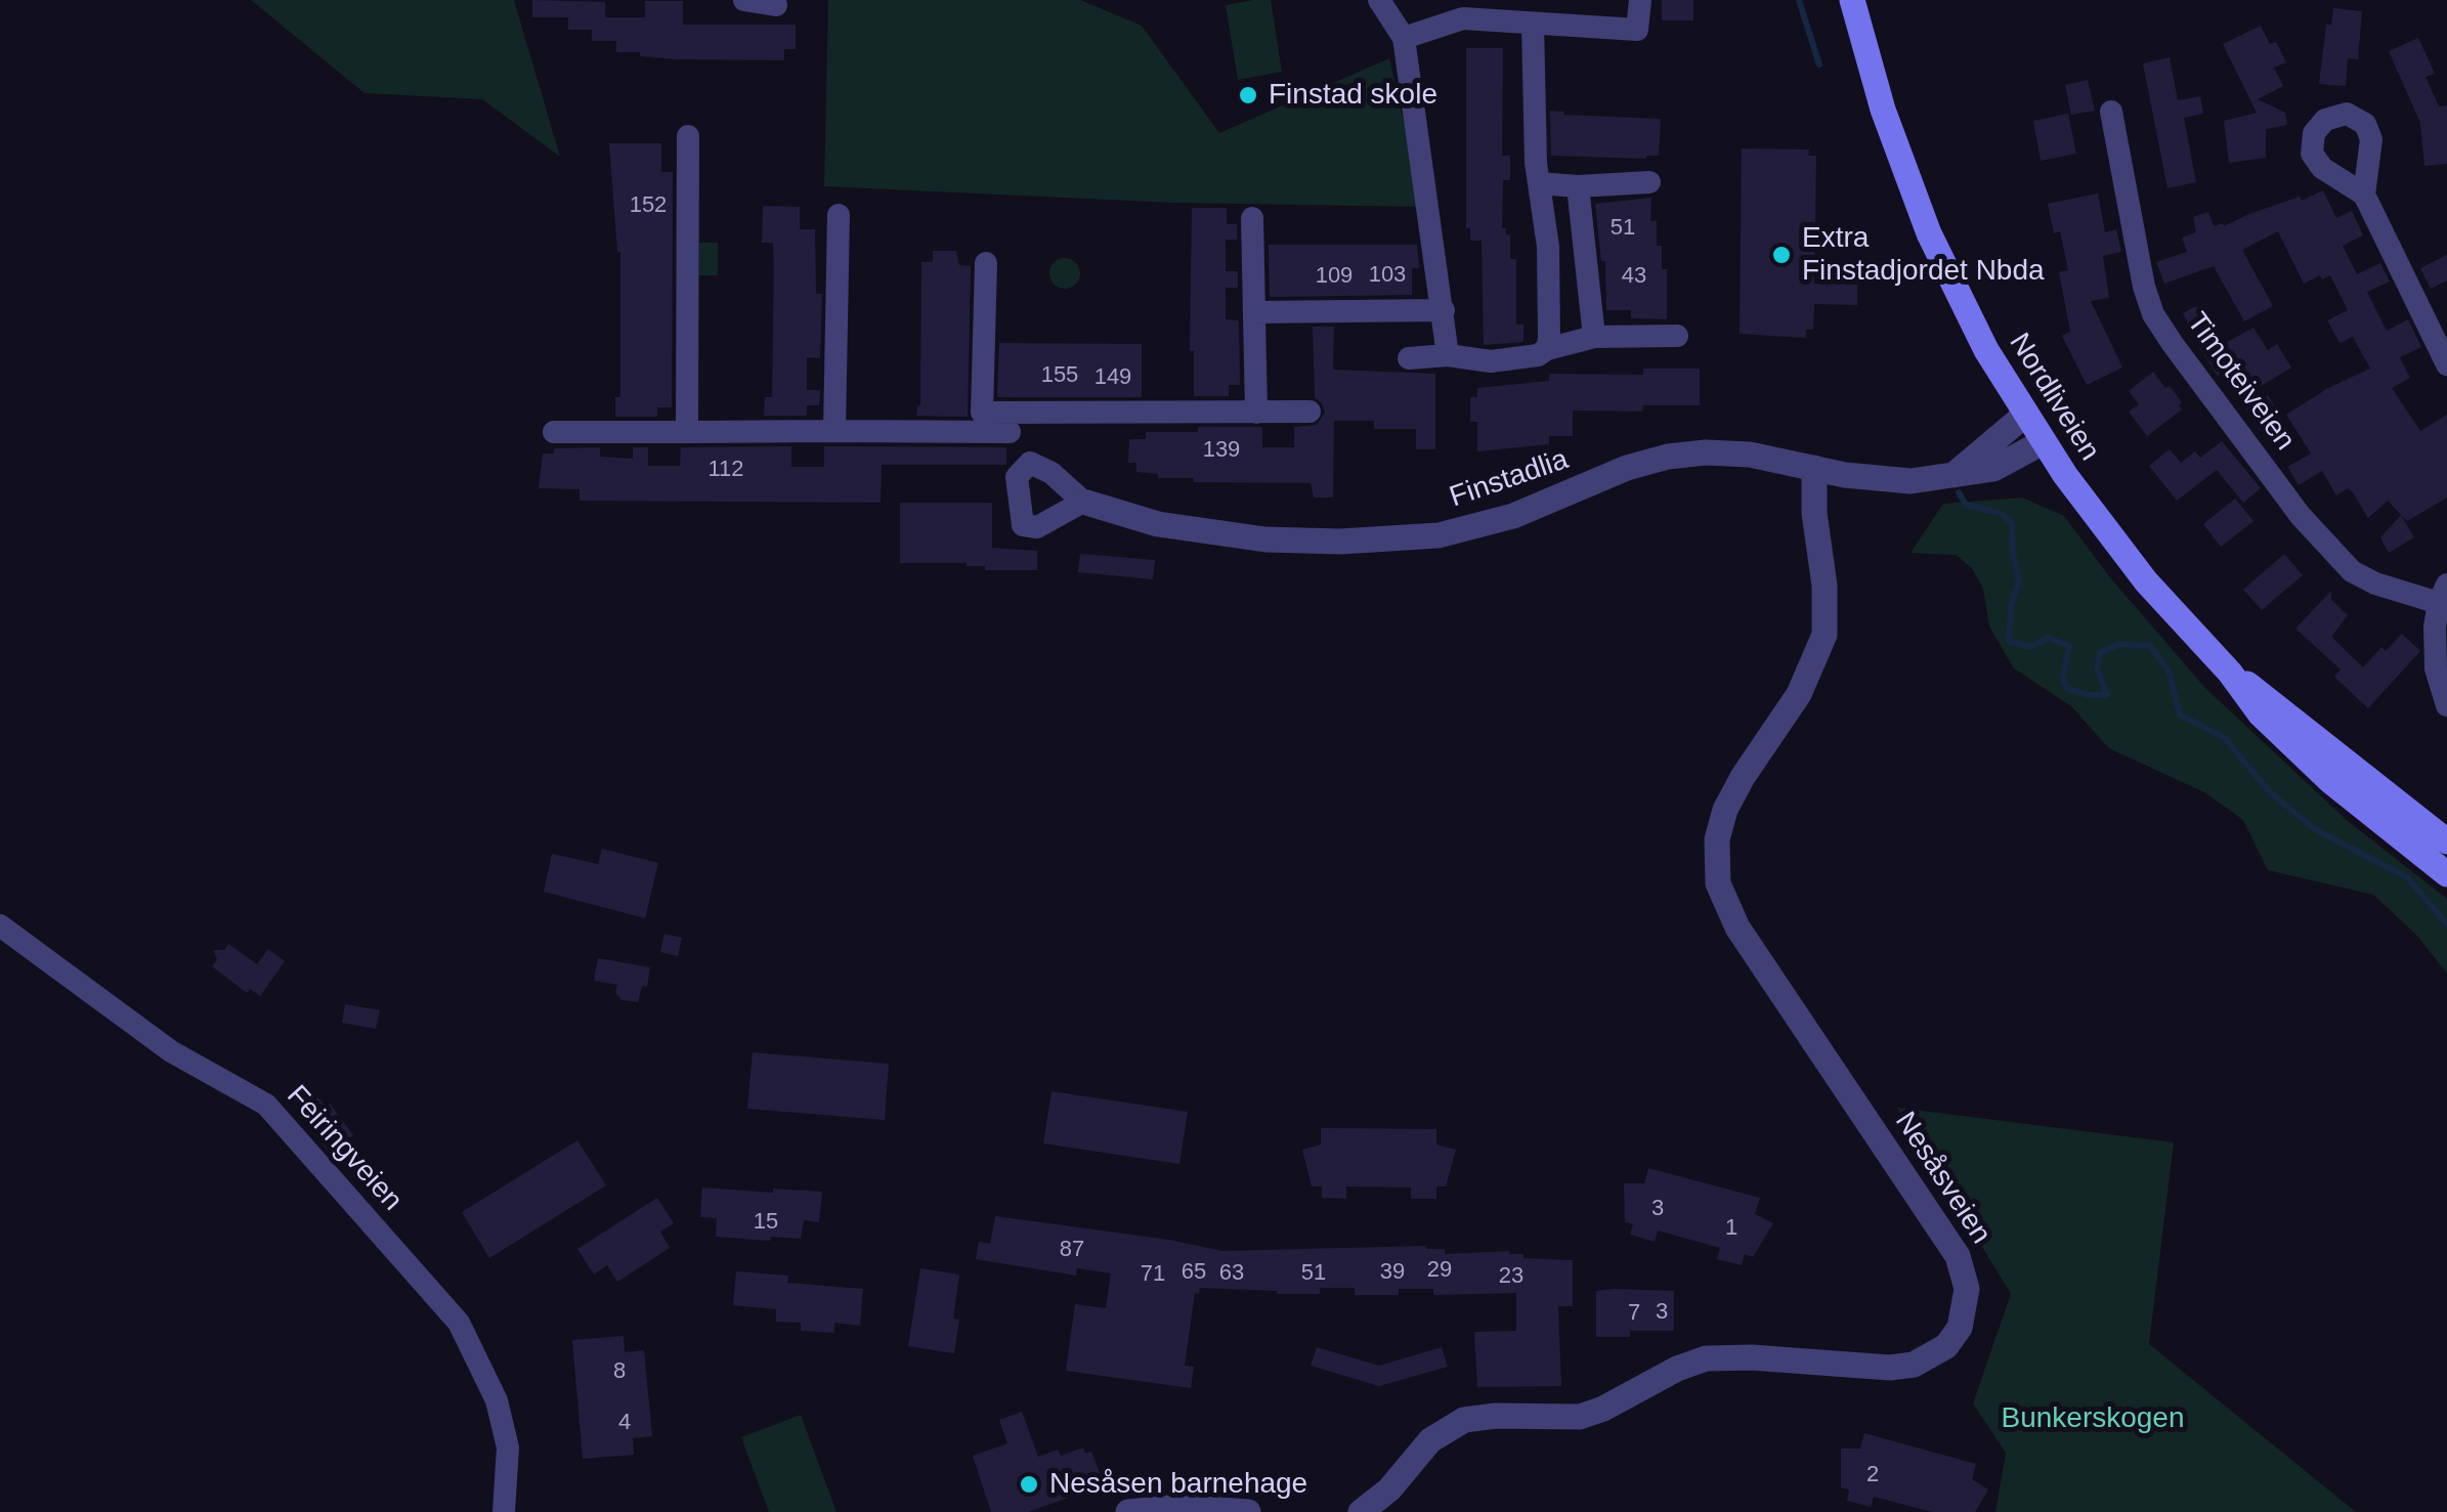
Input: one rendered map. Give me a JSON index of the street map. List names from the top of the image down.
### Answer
{
  "streets": {
    "main road": ["Nordliveien"],
    "street": [
      "Timoteiveien",
      "Finstadlia",
      "Feiringveien",
      "Nesåsveien"
    ]
  },
  "crossings": [
    ["Nordliveien", "Finstadlia"],
    ["Finstadlia", "Nesåsveien"]
  ],
  "parks": ["Bunkerskogen"],
  "places": ["Finstad skole", "Extra Finstadjordet Nbda", "Nesåsen barnehage"],
  "house_numbers": [
    "152",
    "51",
    "103",
    "109",
    "43",
    "155",
    "149",
    "139",
    "112",
    "3",
    "15",
    "1",
    "87",
    "29",
    "65",
    "39",
    "63",
    "51",
    "71",
    "23",
    "3",
    "7",
    "8",
    "4",
    "2"
  ]
}
